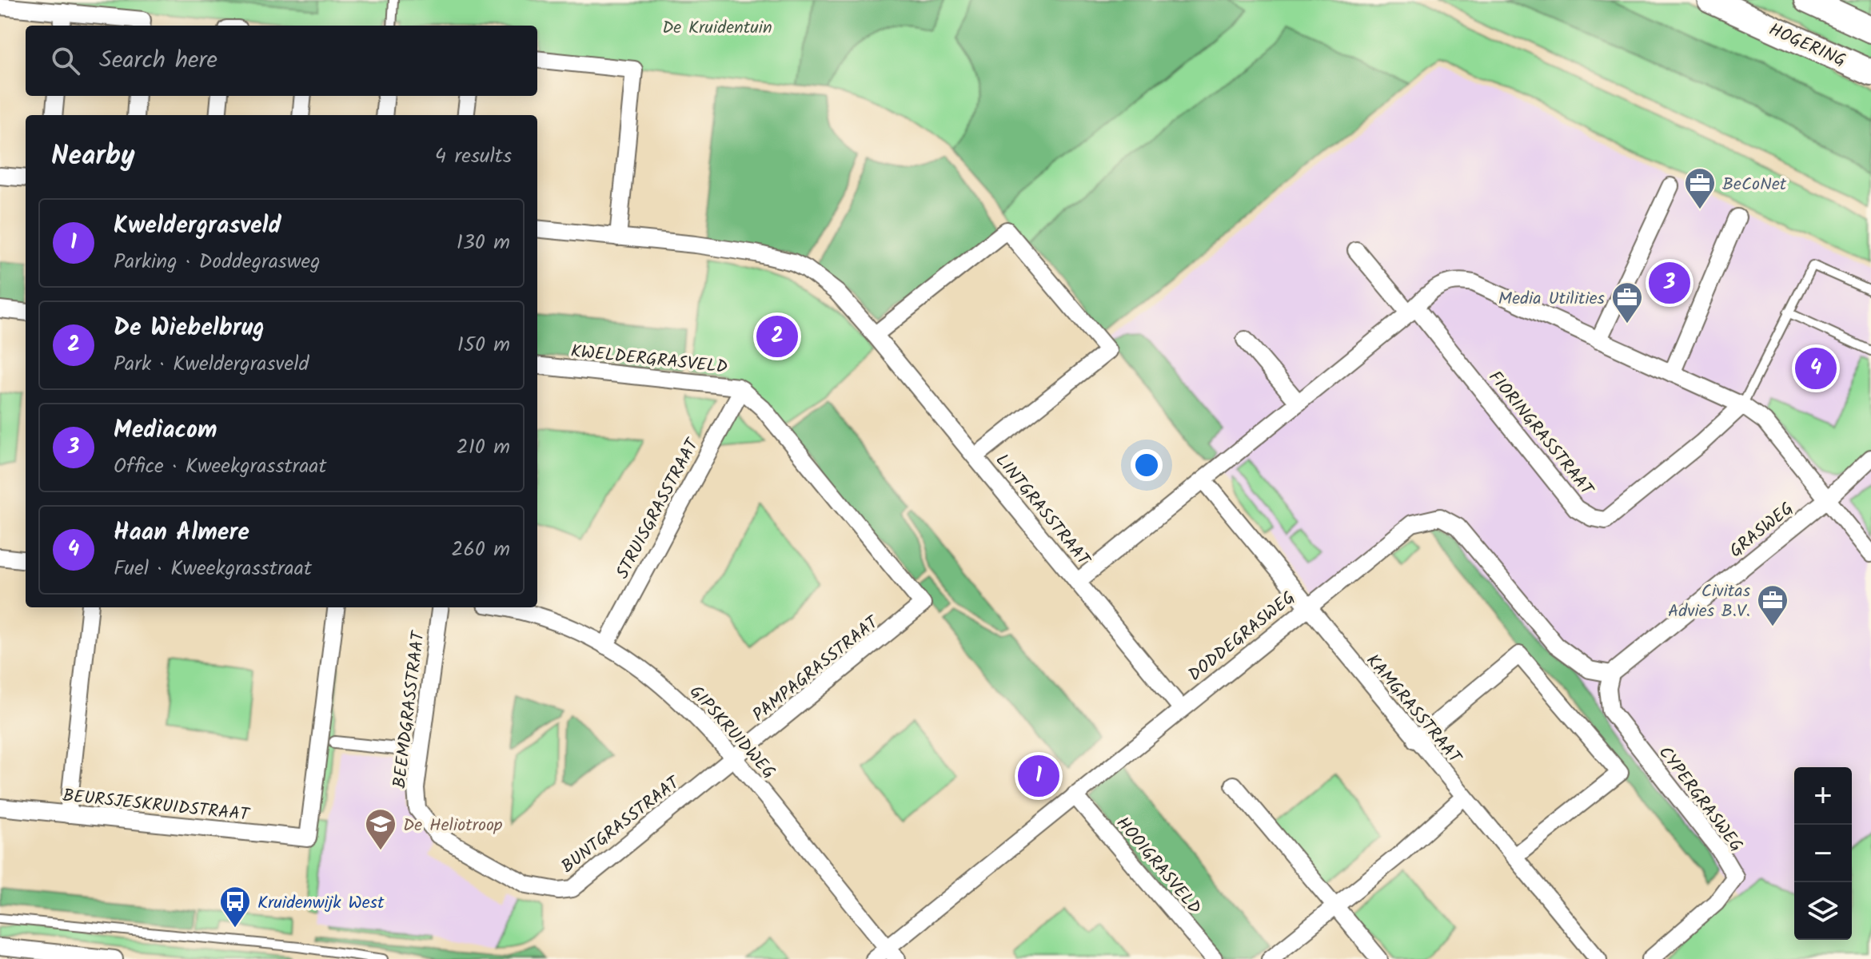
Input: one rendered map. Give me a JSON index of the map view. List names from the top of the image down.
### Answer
{
  "streets": {
    "highway": ["HOGERING"],
    "street": [
      "KWELDERGRASVELD",
      "FIORINGRASSTRAAT",
      "STRUISGRASSTRAAT",
      "LINTGRASSTRAAT",
      "GRASWEG",
      "DODDEGRASWEG",
      "PAMPAGRASSTRAAT",
      "KAMGRASSTRAAT",
      "BEEMDGRASSTRAAT",
      "GIPSKRUIDWEG",
      "CYPERGRASWEG",
      "BEURSJESKRUIDSTRAAT",
      "BUNTGRASSTRAAT",
      "HOOIGRASVELD"
    ]
  },
  "crossings": [
    ["KWELDERGRASVELD", "STRUISGRASSTRAAT"],
    ["KWELDERGRASVELD", "PAMPAGRASSTRAAT"],
    ["STRUISGRASSTRAAT", "GIPSKRUIDWEG"],
    ["LINTGRASSTRAAT", "DODDEGRASWEG"],
    ["GRASWEG", "DODDEGRASWEG"],
    ["GRASWEG", "CYPERGRASWEG"],
    ["DODDEGRASWEG", "KAMGRASSTRAAT"],
    ["DODDEGRASWEG", "GIPSKRUIDWEG"],
    ["DODDEGRASWEG", "CYPERGRASWEG"],
    ["DODDEGRASWEG", "HOOIGRASVELD"],
    ["PAMPAGRASSTRAAT", "GIPSKRUIDWEG"],
    ["PAMPAGRASSTRAAT", "BUNTGRASSTRAAT"],
    ["BEEMDGRASSTRAAT", "BUNTGRASSTRAAT"],
    ["GIPSKRUIDWEG", "BUNTGRASSTRAAT"]
  ],
  "parks": ["De Kruidentuin"],
  "places": {
    "office": ["BeCoNet", "Media Utilities", "Civitas Advies B.V."],
    "school or university": ["De Heliotroop"],
    "bus stop": ["Kruidenwijk West"]
  },
  "page": {
    "search": "Search here",
    "heading": ["Nearby", "4 results"],
    "list": [
      {
        "mark": "1",
        "name": "Kweldergrasveld",
        "note": "Parking · Doddegrasweg",
        "value": "130 m"
      },
      {
        "mark": "2",
        "name": "De Wiebelbrug",
        "note": "Park · Kweldergrasveld",
        "value": "150 m"
      },
      {
        "mark": "3",
        "name": "Mediacom",
        "note": "Office · Kweekgrasstraat",
        "value": "210 m"
      },
      {
        "mark": "4",
        "name": "Haan Almere",
        "note": "Fuel · Kweekgrasstraat",
        "value": "260 m"
      }
    ],
    "pins": [
      "3",
      "2",
      "4",
      "1"
    ],
    "map_buttons": ["+", "−"]
  }
}
